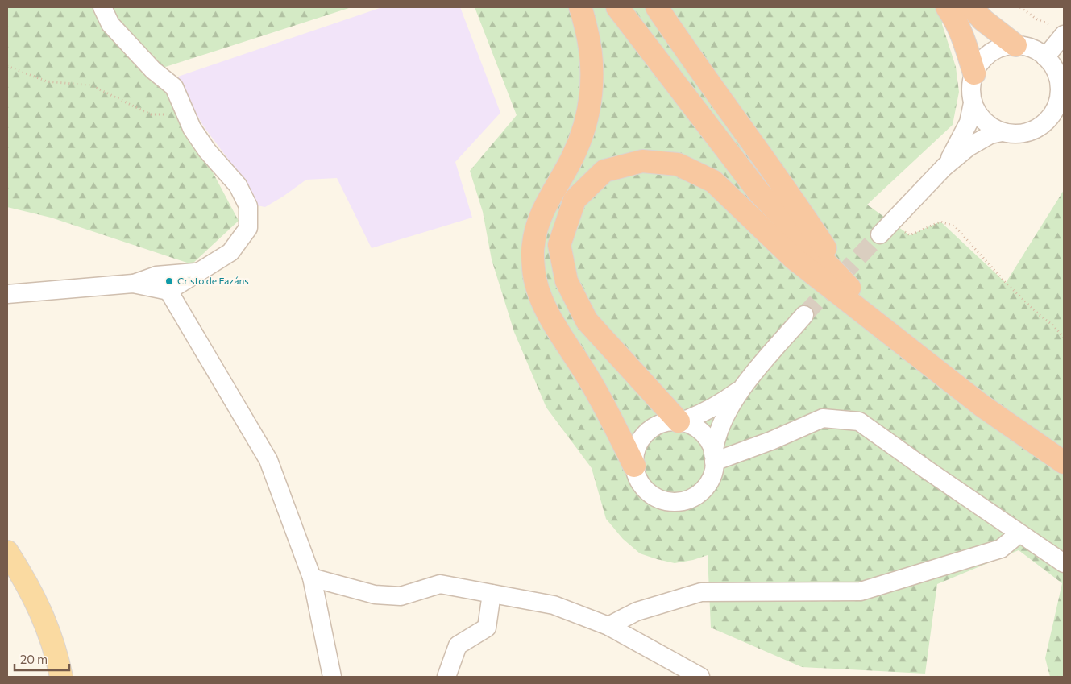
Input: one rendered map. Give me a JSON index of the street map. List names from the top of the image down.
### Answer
{
  "places": ["Cristo de Fazáns"],
  "scale_bar": "20 m"
}
